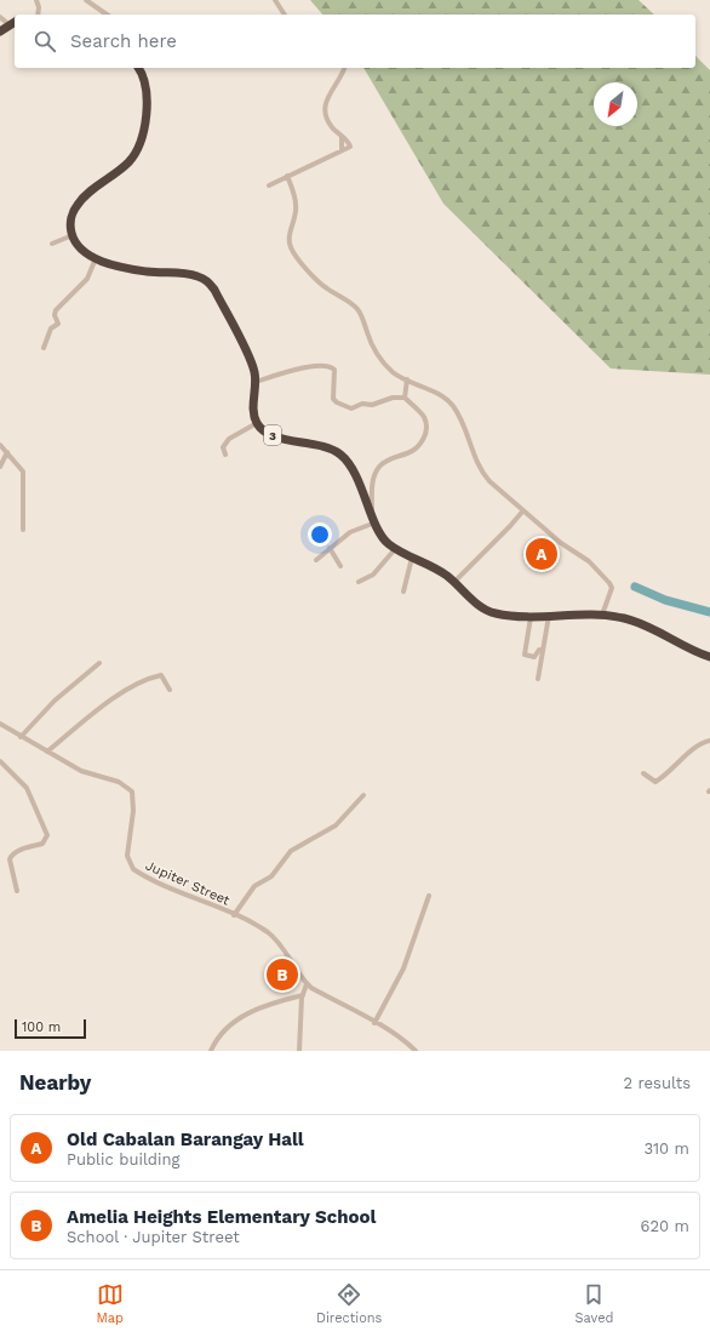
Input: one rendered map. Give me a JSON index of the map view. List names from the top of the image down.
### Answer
{
  "streets": {
    "highway": ["3"],
    "street": ["Jupiter Street"]
  },
  "scale_bar": "100 m",
  "north": "bottom left",
  "page": {
    "search": "Search here",
    "pins": ["A", "B"],
    "scale": "100 m",
    "heading": ["Nearby", "2 results"],
    "list": [
      {
        "mark": "A",
        "name": "Old Cabalan Barangay Hall",
        "note": "Public building",
        "value": "310 m"
      },
      {
        "mark": "B",
        "name": "Amelia Heights Elementary School",
        "note": "School · Jupiter Street",
        "value": "620 m"
      }
    ],
    "nav": ["Map", "Directions", "Saved"]
  }
}
